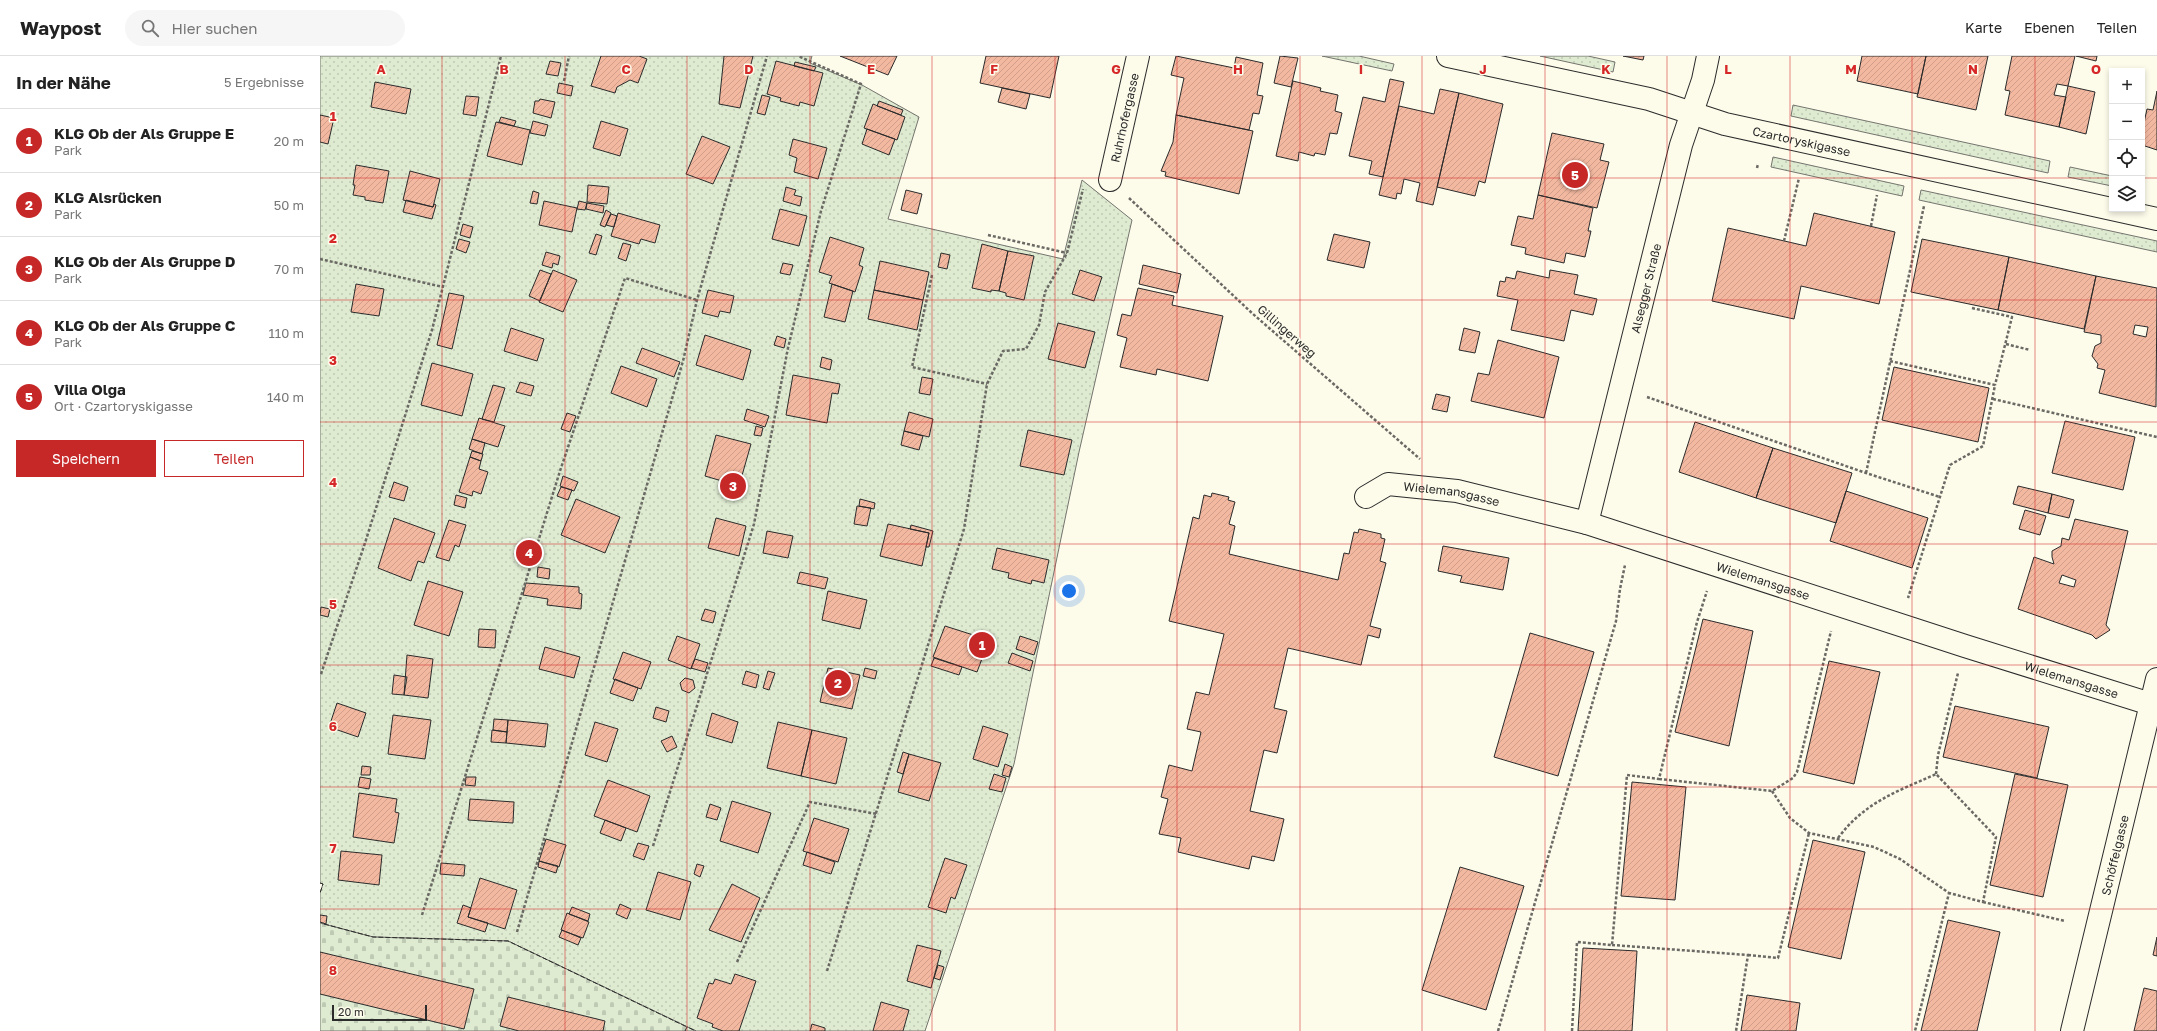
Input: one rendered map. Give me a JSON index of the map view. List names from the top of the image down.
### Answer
{
  "streets": {
    "street": [
      "Ruhrhofergasse",
      "Czartoryskigasse",
      "Alsegger Straße",
      "Wielemansgasse",
      "Schöffelgasse"
    ],
    "path": ["Gillingerweg"]
  },
  "crossings": [
    ["Ruhrhofergasse", "Gillingerweg"],
    ["Czartoryskigasse", "Alsegger Straße"],
    ["Alsegger Straße", "Wielemansgasse"],
    ["Wielemansgasse", "Schöffelgasse"]
  ],
  "scale_bar": "20 m",
  "page": {
    "header": "Waypost",
    "search": "Hier suchen",
    "nav": ["Karte", "Ebenen", "Teilen"],
    "heading": ["In der Nähe", "5 Ergebnisse"],
    "map_buttons": ["+", "−"],
    "list": [
      {
        "mark": "1",
        "name": "KLG Ob der Als Gruppe E",
        "note": "Park",
        "value": "20 m"
      },
      {
        "mark": "2",
        "name": "KLG Alsrücken",
        "note": "Park",
        "value": "50 m"
      },
      {
        "mark": "3",
        "name": "KLG Ob der Als Gruppe D",
        "note": "Park",
        "value": "70 m"
      },
      {
        "mark": "4",
        "name": "KLG Ob der Als Gruppe C",
        "note": "Park",
        "value": "110 m"
      },
      {
        "mark": "5",
        "name": "Villa Olga",
        "note": "Ort · Czartoryskigasse",
        "value": "140 m"
      }
    ],
    "pins": [
      "5",
      "3",
      "4",
      "1",
      "2"
    ],
    "buttons": ["Speichern", "Teilen"],
    "scale": "20 m"
  },
  "grid": {
    "columns": [
      "A",
      "B",
      "C",
      "D",
      "E",
      "F",
      "G",
      "H",
      "I",
      "J",
      "K",
      "L",
      "M",
      "N",
      "O"
    ],
    "rows": [
      "1",
      "2",
      "3",
      "4",
      "5",
      "6",
      "7",
      "8"
    ]
  }
}
